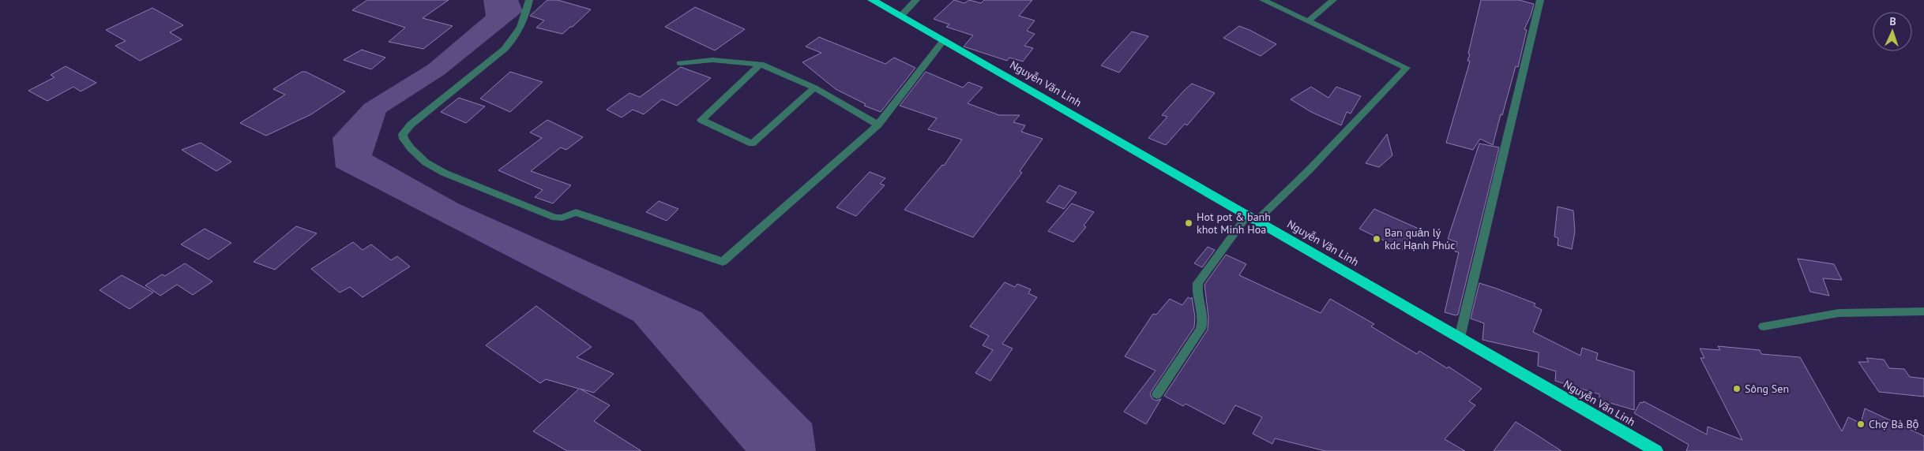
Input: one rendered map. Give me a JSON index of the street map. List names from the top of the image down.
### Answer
{
  "streets": {
    "highway": ["Nguyễn Văn Linh"]
  },
  "places": [
    "Hot pot & banh khot Minh Hoa",
    "Ban quản lý kdc Hạnh Phúc",
    "Sông Sen",
    "Chợ Bà Bộ"
  ],
  "north": "top"
}
